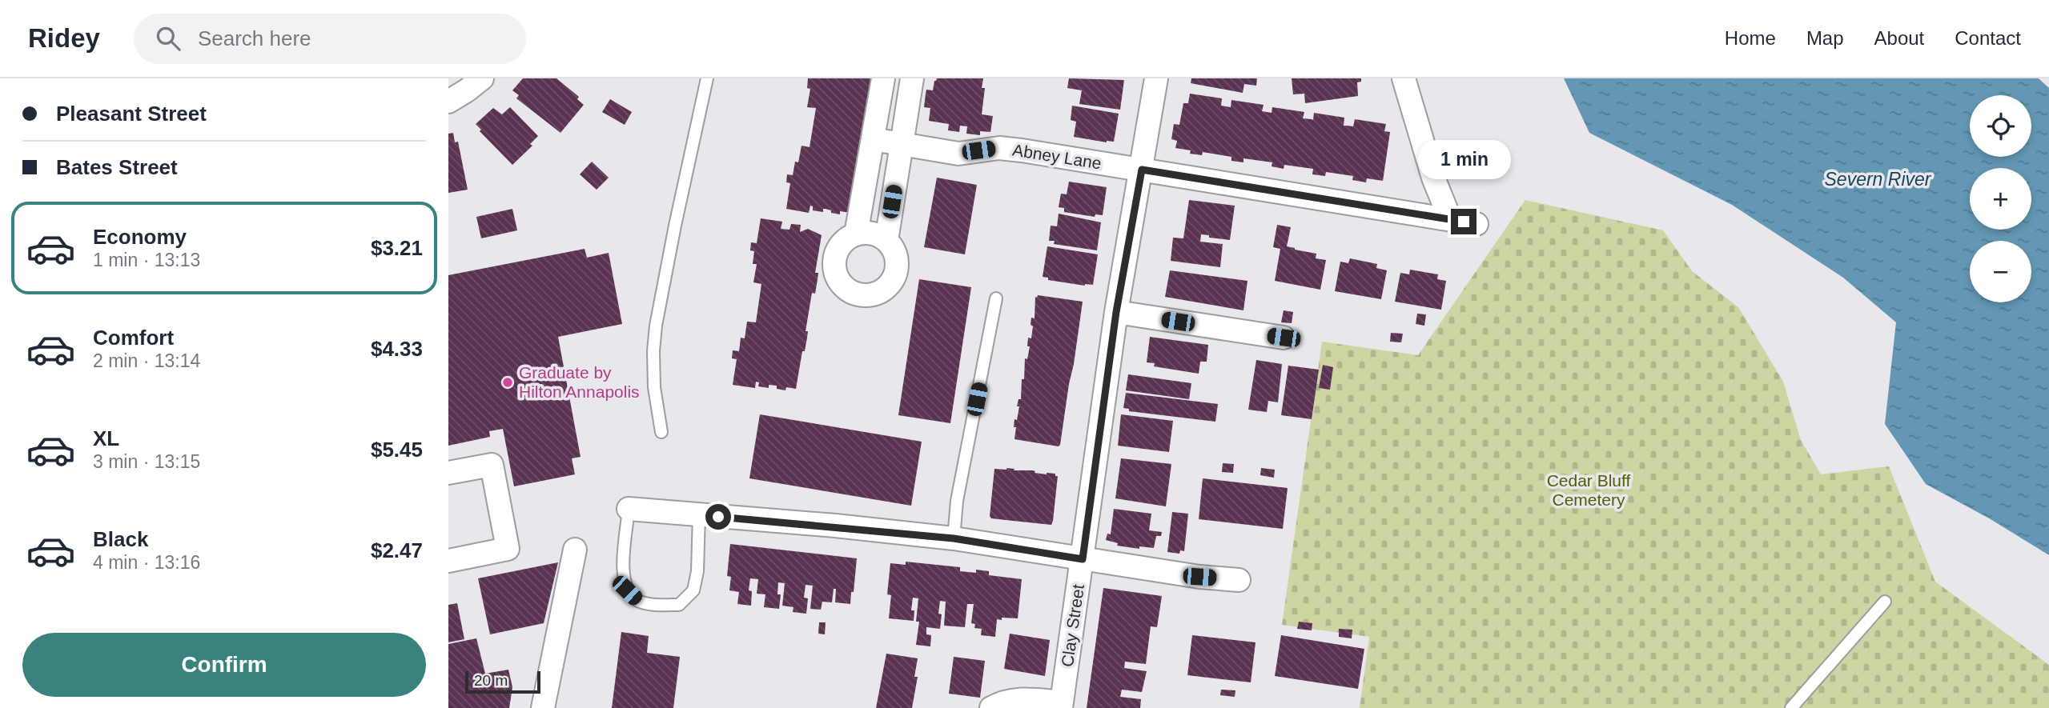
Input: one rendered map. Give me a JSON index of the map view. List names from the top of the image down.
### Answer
{
  "streets": {
    "street": ["Abney Lane", "Clay Street"]
  },
  "crossings": [
    ["Abney Lane", "Clay Street"]
  ],
  "water": ["Severn River"],
  "parks": ["Cedar Bluff Cemetery"],
  "places": ["Graduate by Hilton Annapolis"],
  "scale_bar": "20 m",
  "page": {
    "header": "Ridey",
    "search": "Search here",
    "nav": [
      "Home",
      "Map",
      "About",
      "Contact"
    ],
    "banner": ["Pleasant Street", "Bates Street"],
    "map_buttons": ["+", "−"],
    "bubble": "1 min",
    "list": [
      {
        "name": "Economy",
        "note": "1 min · 13:13",
        "value": "$3.21"
      },
      {
        "name": "Comfort",
        "note": "2 min · 13:14",
        "value": "$4.33"
      },
      {
        "name": "XL",
        "note": "3 min · 13:15",
        "value": "$5.45"
      },
      {
        "name": "Black",
        "note": "4 min · 13:16",
        "value": "$2.47"
      }
    ],
    "buttons": "Confirm",
    "scale": "20 m"
  }
}
